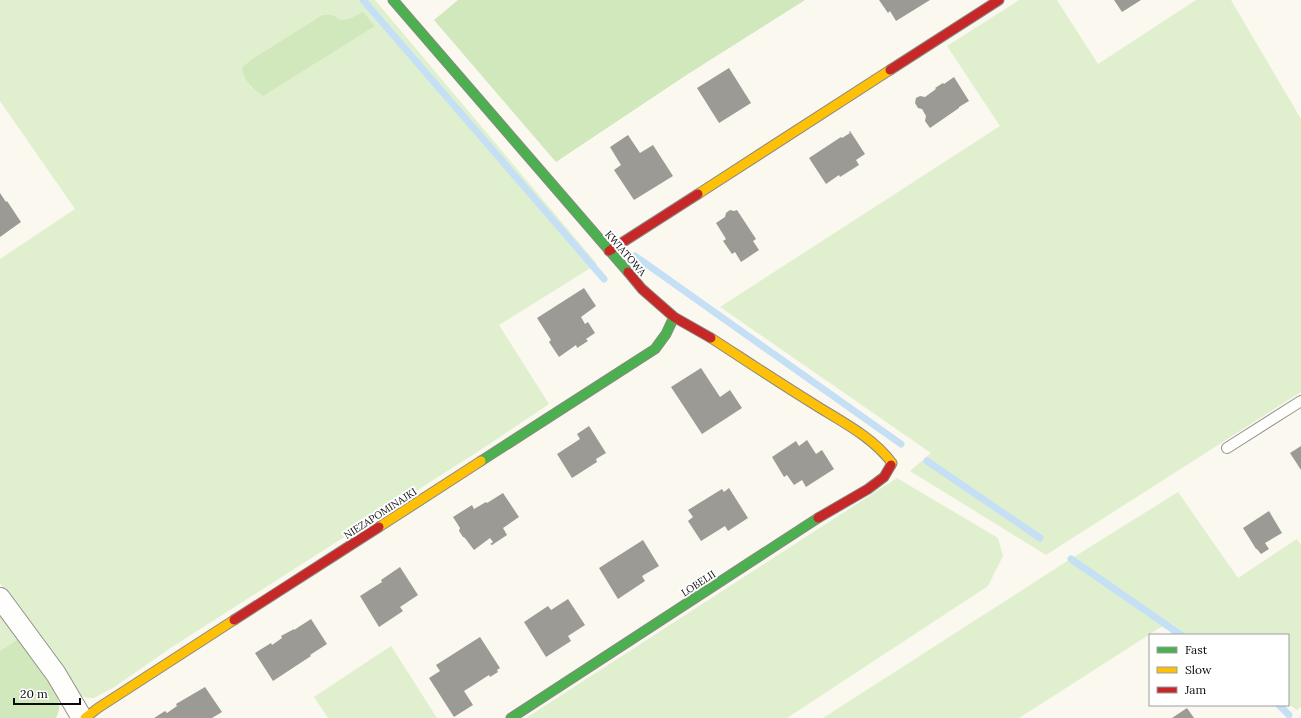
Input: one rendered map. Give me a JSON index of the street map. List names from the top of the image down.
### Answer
{
  "streets": {
    "street": ["KWIATOWA", "NIEZAPOMINAJKI", "LOBELII"]
  },
  "crossings": [
    ["KWIATOWA", "NIEZAPOMINAJKI"],
    ["KWIATOWA", "LOBELII"]
  ],
  "legend": ["Fast", "Slow", "Jam"],
  "scale_bar": "20 m"
}
